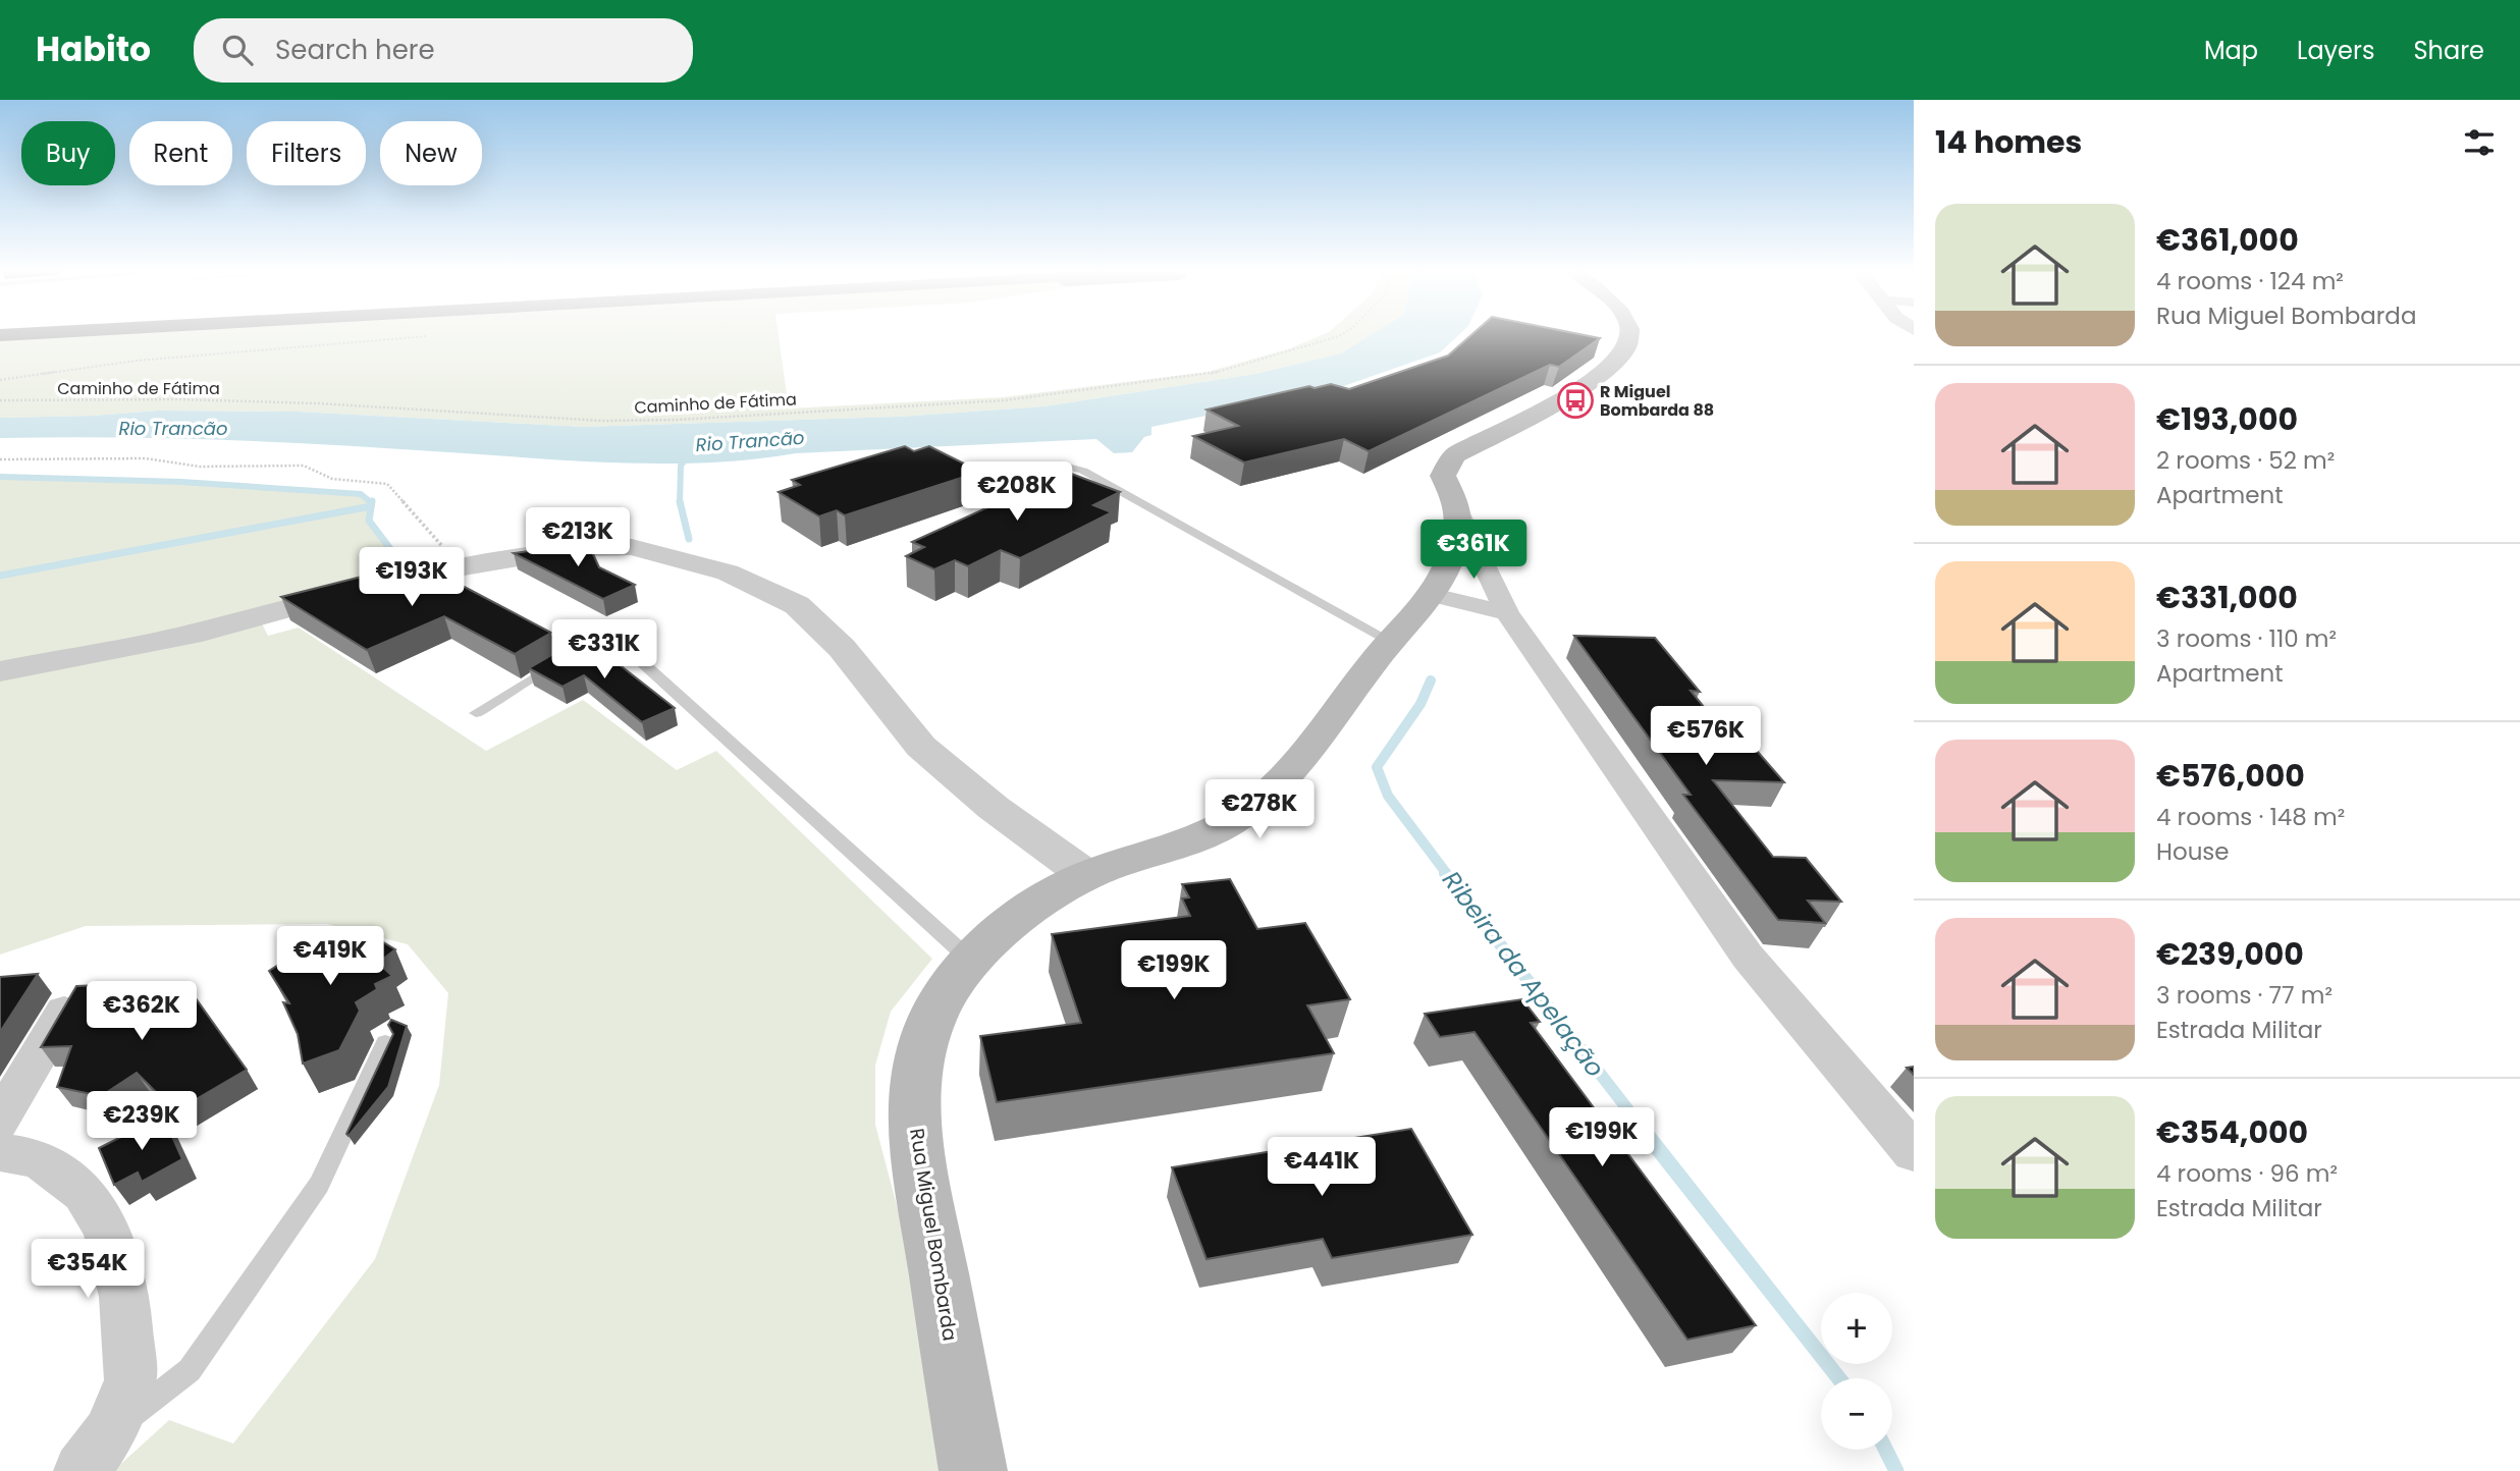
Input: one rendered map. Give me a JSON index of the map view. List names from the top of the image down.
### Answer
{
  "streets": {
    "main road": ["Rua Miguel Bombarda"],
    "path": ["Caminho de Fátima"]
  },
  "water": ["Rio Trancão", "Ribeira da Apelação"],
  "places": {
    "bus stop": ["R Miguel Bombarda 88"]
  },
  "page": {
    "header": "Habito",
    "search": "Search here",
    "nav": ["Map", "Layers", "Share"],
    "heading": "14 homes",
    "chip": [
      "Buy",
      "Rent",
      "Filters",
      "New"
    ],
    "list": [
      {
        "name": "€361,000",
        "note": "4 rooms · 124 m² · Rua Miguel Bombarda"
      },
      {
        "name": "€193,000",
        "note": "2 rooms · 52 m² · Apartment"
      },
      {
        "name": "€331,000",
        "note": "3 rooms · 110 m² · Apartment"
      },
      {
        "name": "€576,000",
        "note": "4 rooms · 148 m² · House"
      },
      {
        "name": "€239,000",
        "note": "3 rooms · 77 m² · Estrada Militar"
      },
      {
        "name": "€354,000",
        "note": "4 rooms · 96 m² · Estrada Militar"
      }
    ],
    "price": [
      "€208K",
      "€213K",
      "€361K",
      "€193K",
      "€331K",
      "€576K",
      "€278K",
      "€419K",
      "€199K",
      "€362K",
      "€239K",
      "€199K",
      "€441K",
      "€354K"
    ],
    "map_buttons": ["+", "−"]
  }
}
